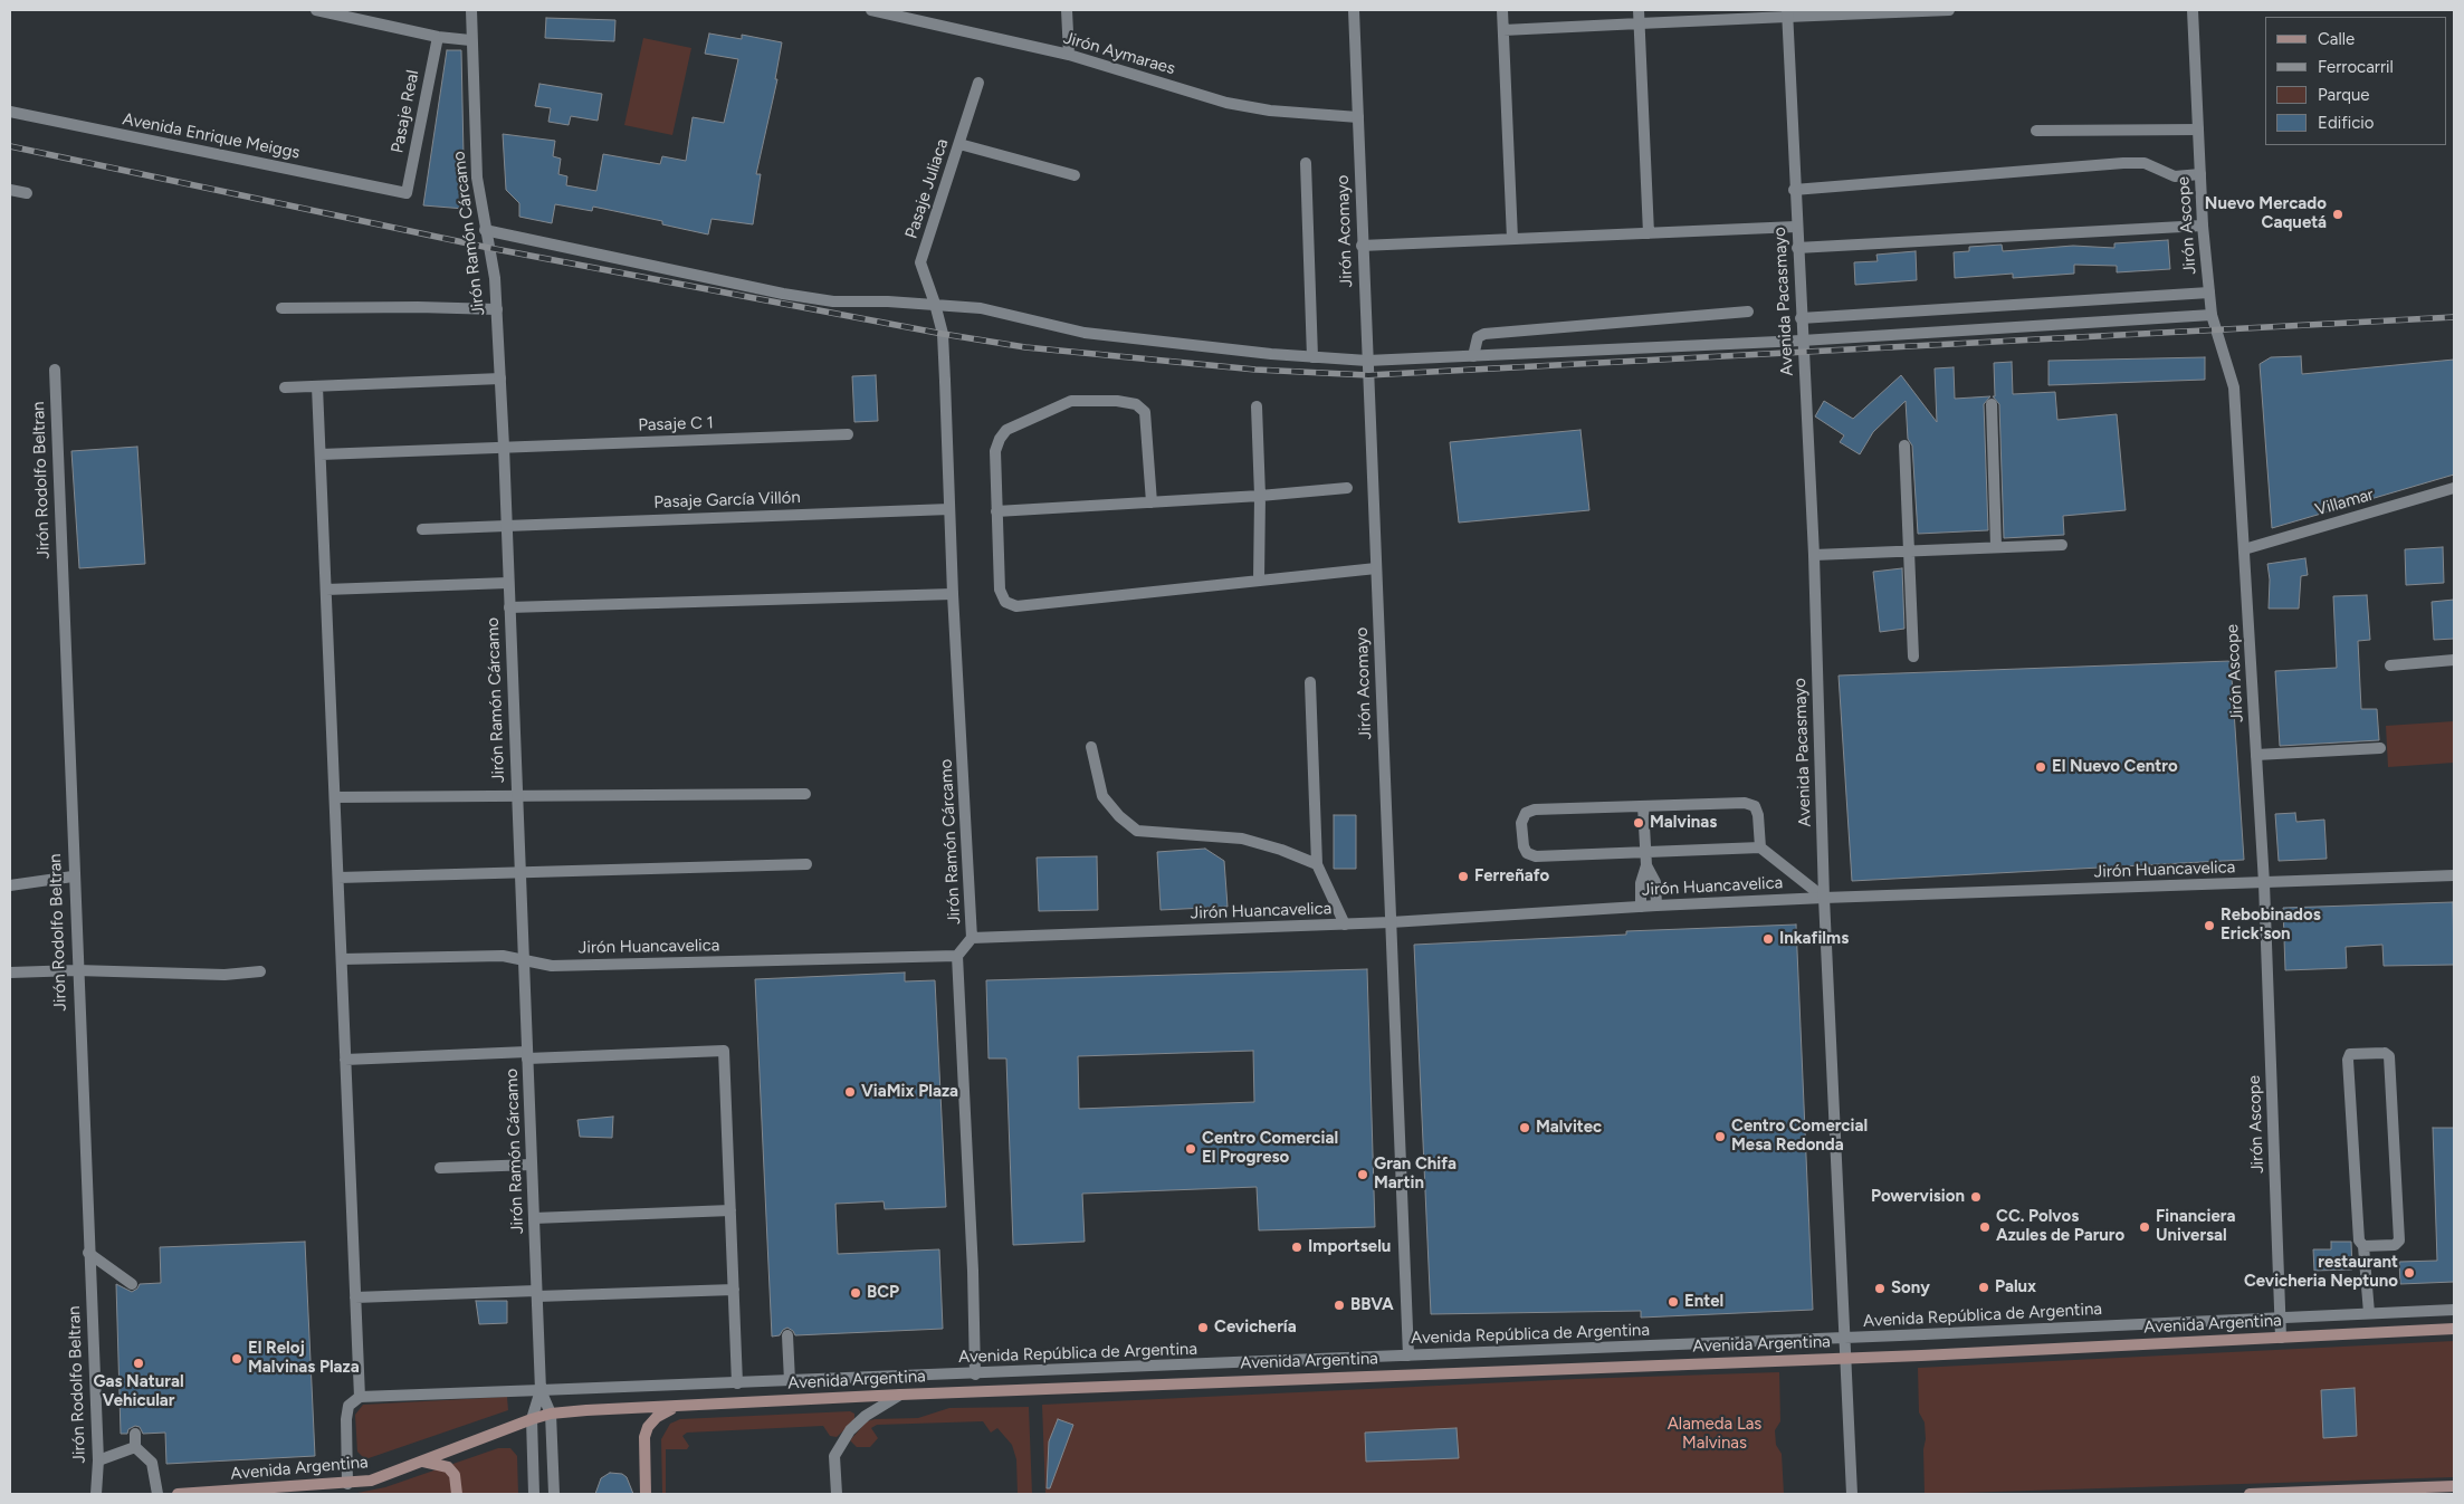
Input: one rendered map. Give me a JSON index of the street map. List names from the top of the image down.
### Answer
{
  "streets": {
    "main road": ["Avenida Argentina"],
    "street": [
      "Jirón Aymaraes",
      "Pasaje Real",
      "Avenida Enrique Meiggs",
      "Pasaje Juliaca",
      "Jirón Ascope",
      "Jirón Acomayo",
      "Jirón Ramón Cárcamo",
      "Avenida Pacasmayo",
      "Pasaje C 1",
      "Jirón Rodolfo Beltran",
      "Pasaje García Villón",
      "Villamar",
      "Jirón Huancavelica",
      "Avenida República de Argentina"
    ]
  },
  "crossings": [
    ["Jirón Aymaraes", "Jirón Acomayo"],
    ["Pasaje Real", "Avenida Enrique Meiggs"],
    ["Pasaje Juliaca", "Jirón Ramón Cárcamo"],
    ["Jirón Ascope", "Villamar"],
    ["Jirón Ascope", "Jirón Huancavelica"],
    ["Jirón Ascope", "Avenida República de Argentina"],
    ["Jirón Ascope", "Avenida Argentina"],
    ["Jirón Acomayo", "Jirón Huancavelica"],
    ["Jirón Acomayo", "Avenida República de Argentina"],
    ["Jirón Ramón Cárcamo", "Pasaje C 1"],
    ["Jirón Ramón Cárcamo", "Pasaje García Villón"],
    ["Jirón Ramón Cárcamo", "Jirón Huancavelica"],
    ["Jirón Ramón Cárcamo", "Avenida República de Argentina"],
    ["Jirón Ramón Cárcamo", "Avenida Argentina"],
    ["Avenida Pacasmayo", "Jirón Huancavelica"],
    ["Avenida Pacasmayo", "Avenida República de Argentina"],
    ["Avenida Pacasmayo", "Avenida Argentina"]
  ],
  "parks": ["Alameda Las Malvinas"],
  "places": [
    "Nuevo Mercado Caquetá",
    "El Nuevo Centro",
    "Malvinas",
    "Ferreñafo",
    "Rebobinados Erick'son",
    "Inkafilms",
    "ViaMix Plaza",
    "Malvitec",
    "Centro Comercial Mesa Redonda",
    "Centro Comercial El Progreso",
    "Gran Chifa Martin",
    "Powervision",
    "CC. Polvos Azules de Paruro",
    "Financiera Universal",
    "Importselu",
    "restaurant Cevicheria Neptuno",
    "Palux",
    "Sony",
    "BCP",
    "Entel",
    "BBVA",
    "Cevichería",
    "El Reloj Malvinas Plaza",
    "Gas Natural Vehicular"
  ],
  "legend": [
    "Calle",
    "Ferrocarril",
    "Parque",
    "Edificio"
  ]
}
